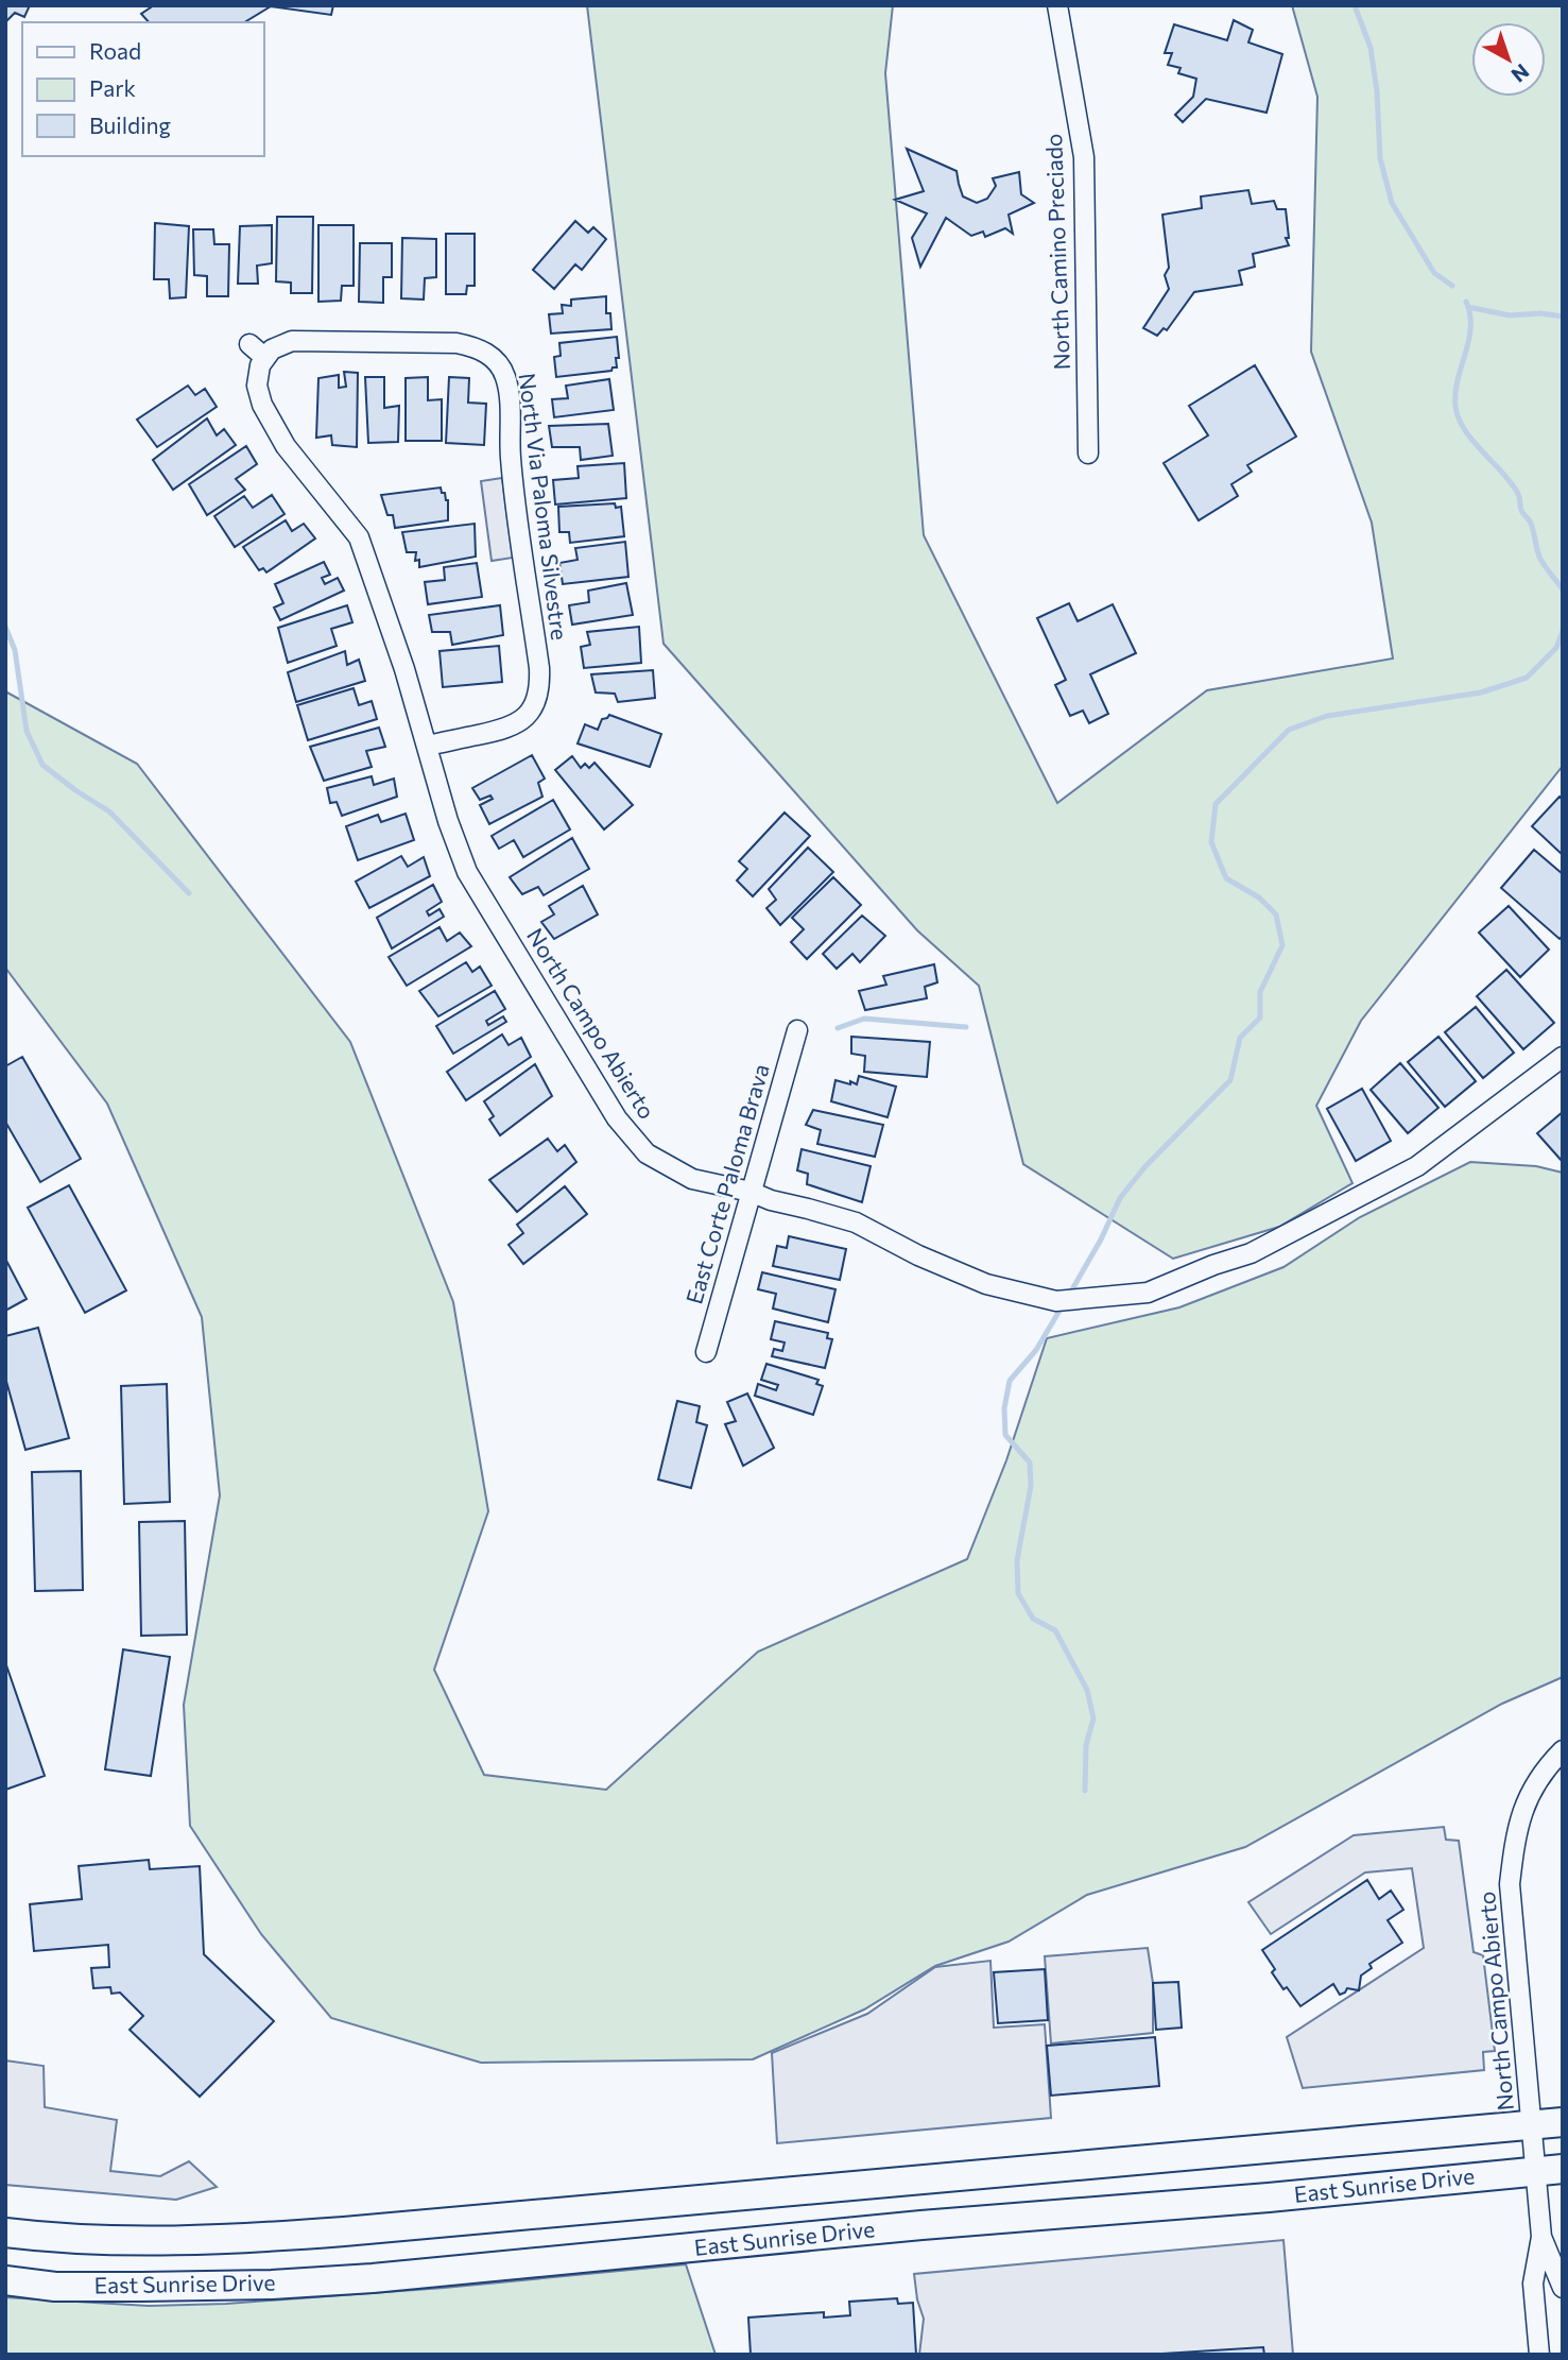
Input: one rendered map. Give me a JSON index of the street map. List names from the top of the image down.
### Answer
{
  "streets": {
    "main road": ["East Sunrise Drive"],
    "street": [
      "North Camino Preciado",
      "North Via Paloma Silvestre",
      "North Campo Abierto",
      "East Corte Paloma Brava"
    ]
  },
  "crossings": [
    ["North Via Paloma Silvestre", "North Campo Abierto"],
    ["North Campo Abierto", "East Corte Paloma Brava"],
    ["North Campo Abierto", "East Sunrise Drive"]
  ],
  "legend": ["Road", "Park", "Building"],
  "north": "bottom right"
}
